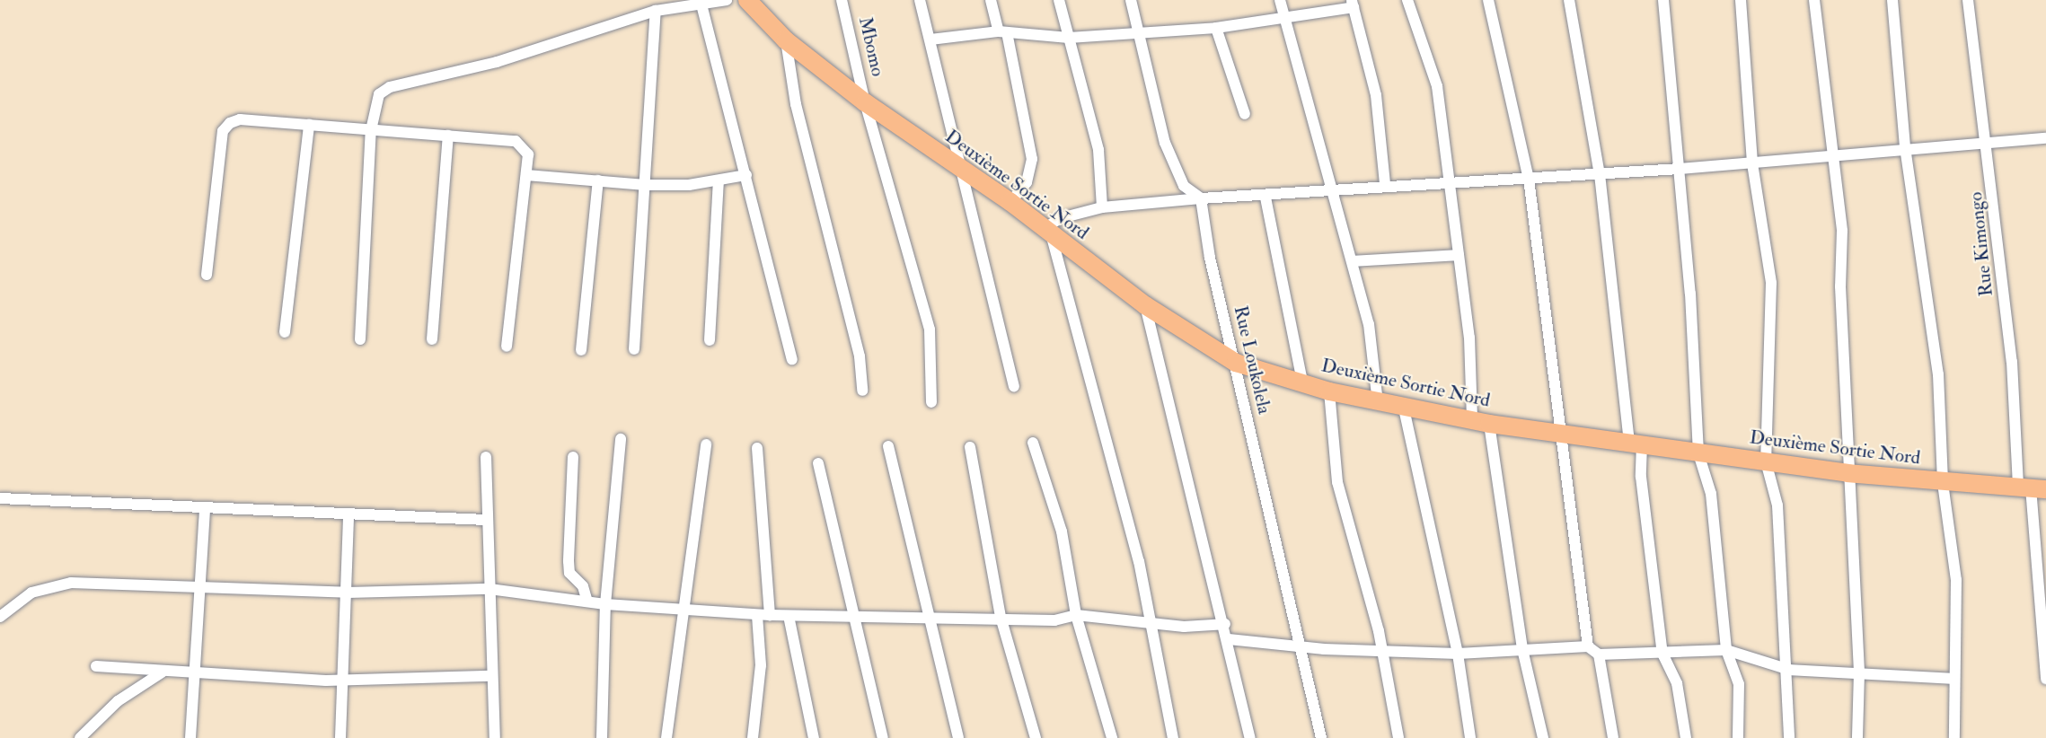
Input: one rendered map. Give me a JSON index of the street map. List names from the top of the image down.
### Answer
{
  "streets": {
    "main road": ["Deuxième Sortie Nord"],
    "street": ["Mbomo", "Rue Kimongo", "Rue Loukolela"]
  },
  "crossings": [
    ["Mbomo", "Deuxième Sortie Nord"],
    ["Deuxième Sortie Nord", "Rue Kimongo"],
    ["Deuxième Sortie Nord", "Rue Loukolela"]
  ]
}
